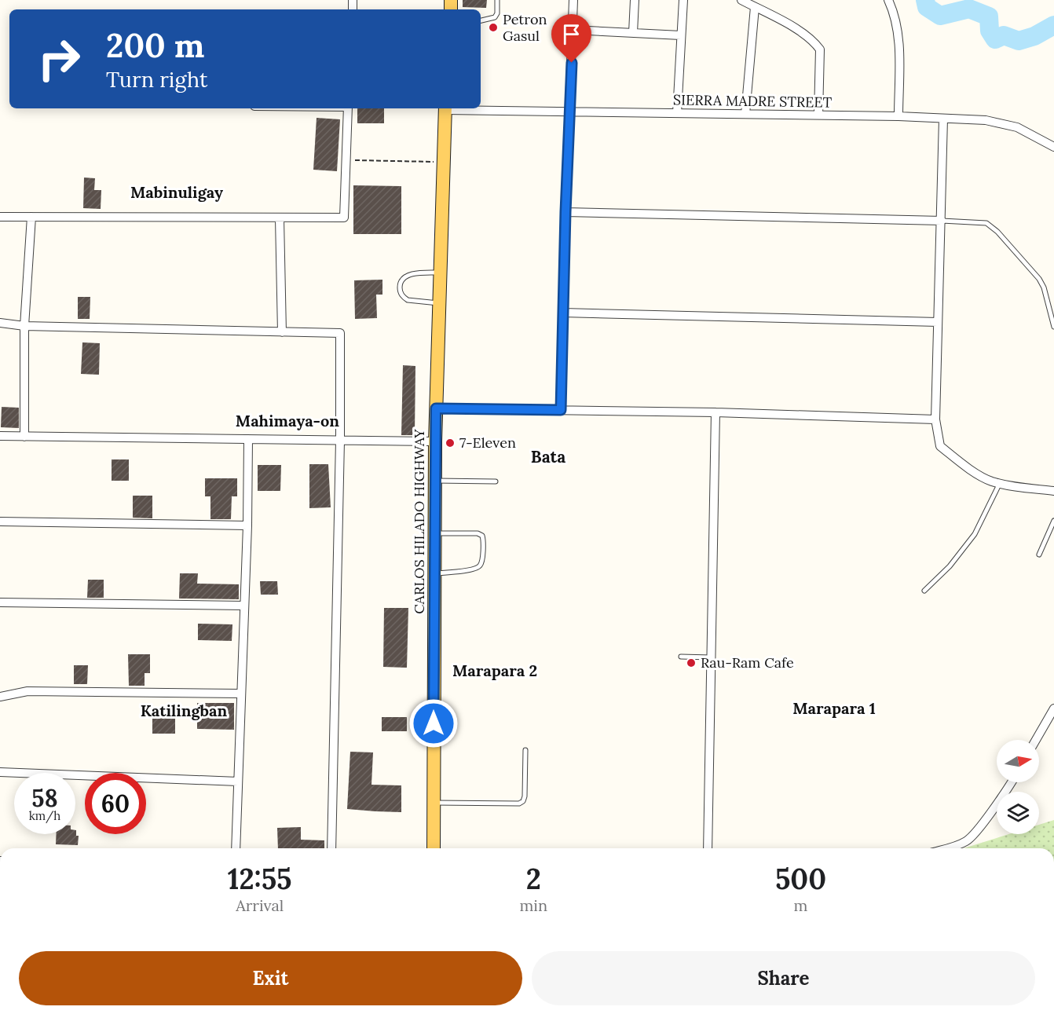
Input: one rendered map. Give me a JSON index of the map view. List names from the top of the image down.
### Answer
{
  "streets": {
    "main road": ["CARLOS HILADO HIGHWAY"],
    "street": ["SIERRA MADRE STREET"]
  },
  "districts": [
    "Mabinuligay",
    "Mahimaya-on",
    "Bata",
    "Marapara 2",
    "Marapara 1",
    "Katilingban"
  ],
  "places": ["Petron Gasul", "7-Eleven", "Rau-Ram Cafe"],
  "north": "right",
  "page": {
    "turn": ["200 m", "Turn right"],
    "speed": "58 km/h",
    "limit": "60",
    "eta": [
      "12:55",
      "Arrival",
      "2",
      "min",
      "500",
      "m"
    ],
    "buttons": ["Exit", "Share"]
  }
}
